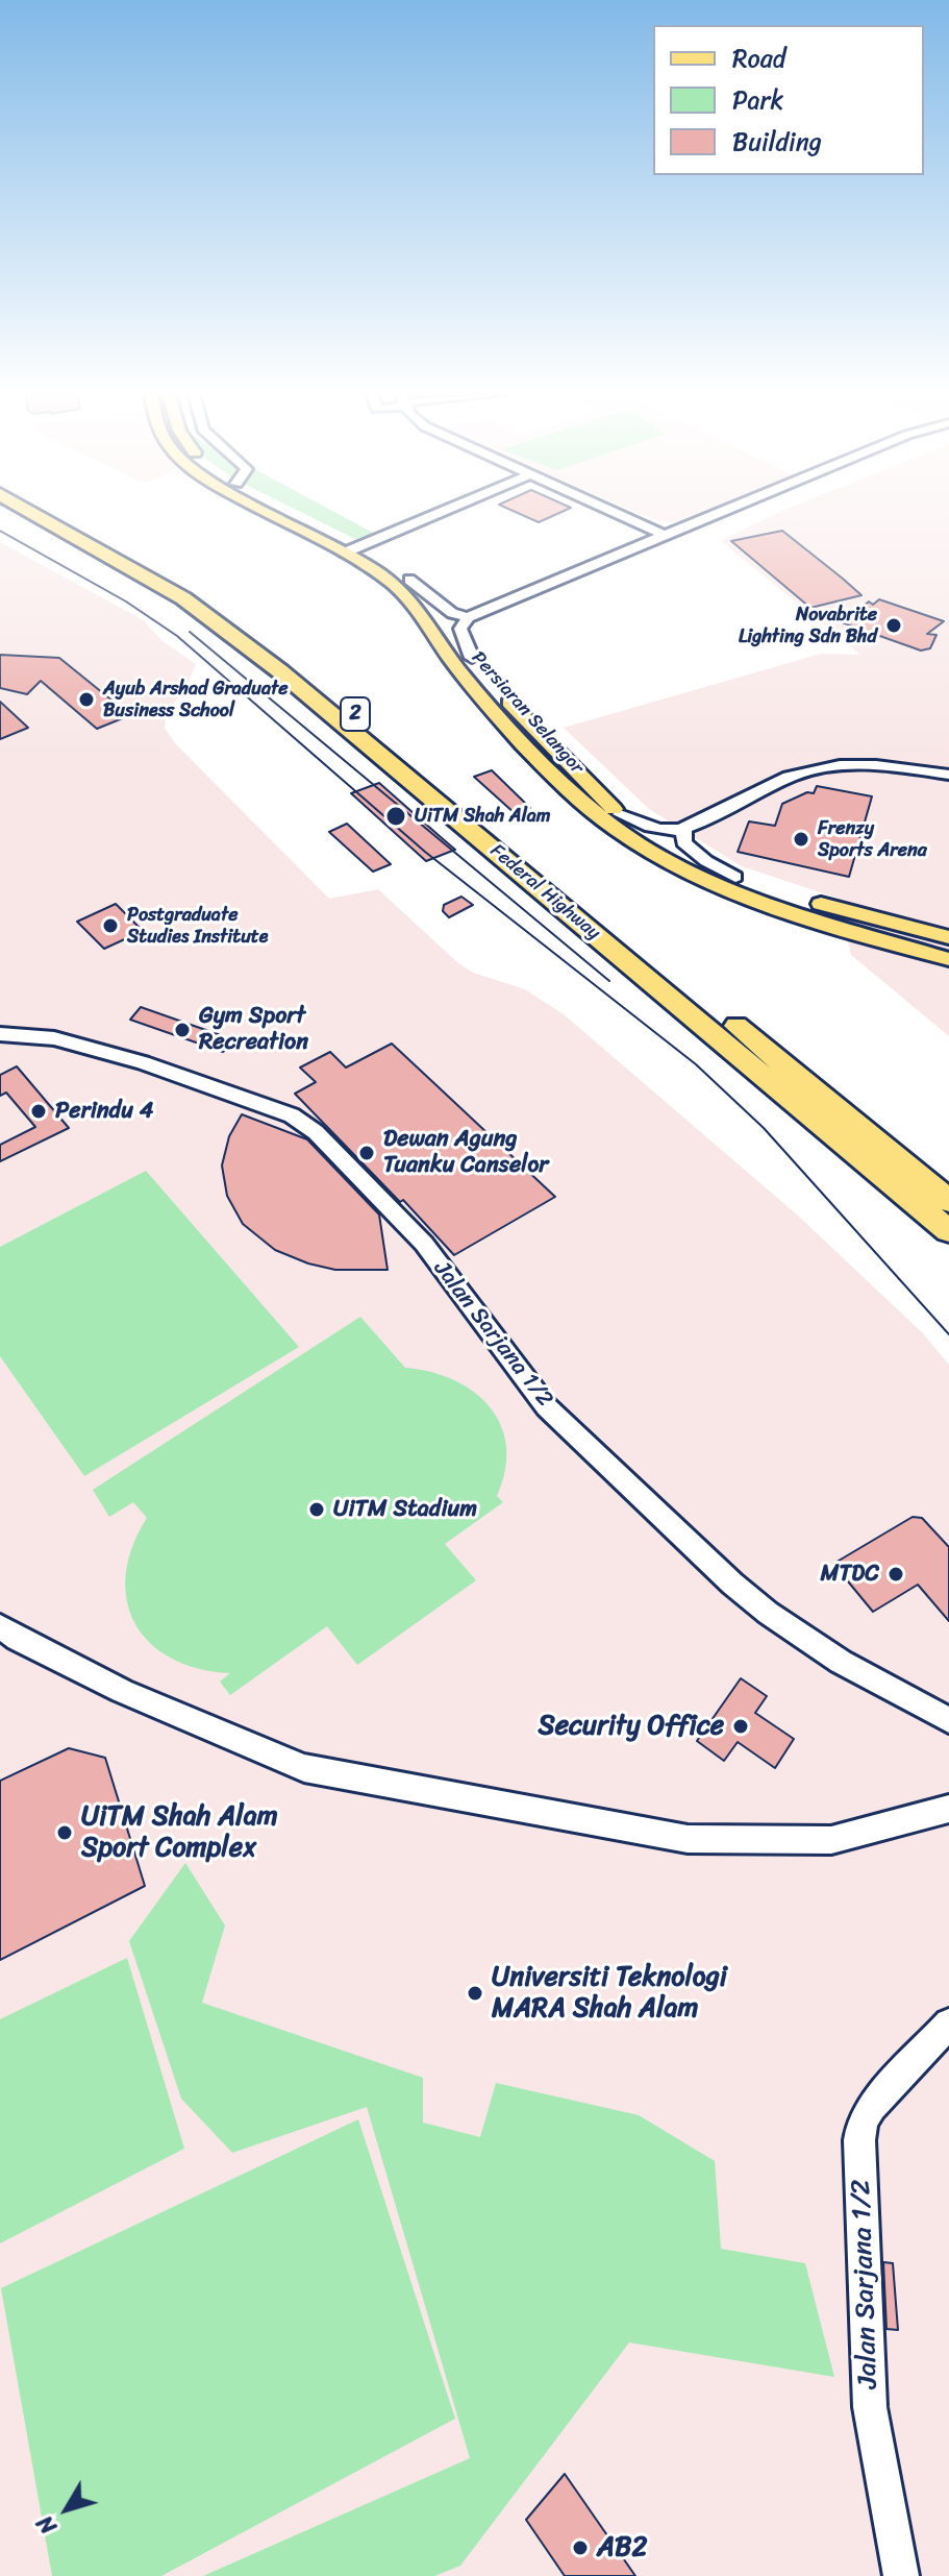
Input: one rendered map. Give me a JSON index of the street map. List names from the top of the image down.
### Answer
{
  "streets": {
    "highway": ["2", "Federal Highway"],
    "main road": ["Persiaran Selangor"],
    "street": ["Jalan Sarjana 1/2"]
  },
  "places": [
    "Novabrite Lighting Sdn Bhd",
    "Ayub Arshad Graduate Business School",
    "UiTM Shah Alam",
    "Frenzy Sports Arena",
    "Postgraduate Studies Institute",
    "Gym Sport Recreation",
    "Perindu 4",
    "Dewan Agung Tuanku Canselor",
    "UiTM Stadium",
    "MTDC",
    "Security Office",
    "UiTM Shah Alam Sport Complex",
    "Universiti Teknologi MARA Shah Alam",
    "AB2"
  ],
  "legend": ["Road", "Park", "Building"],
  "north": "bottom left"
}
